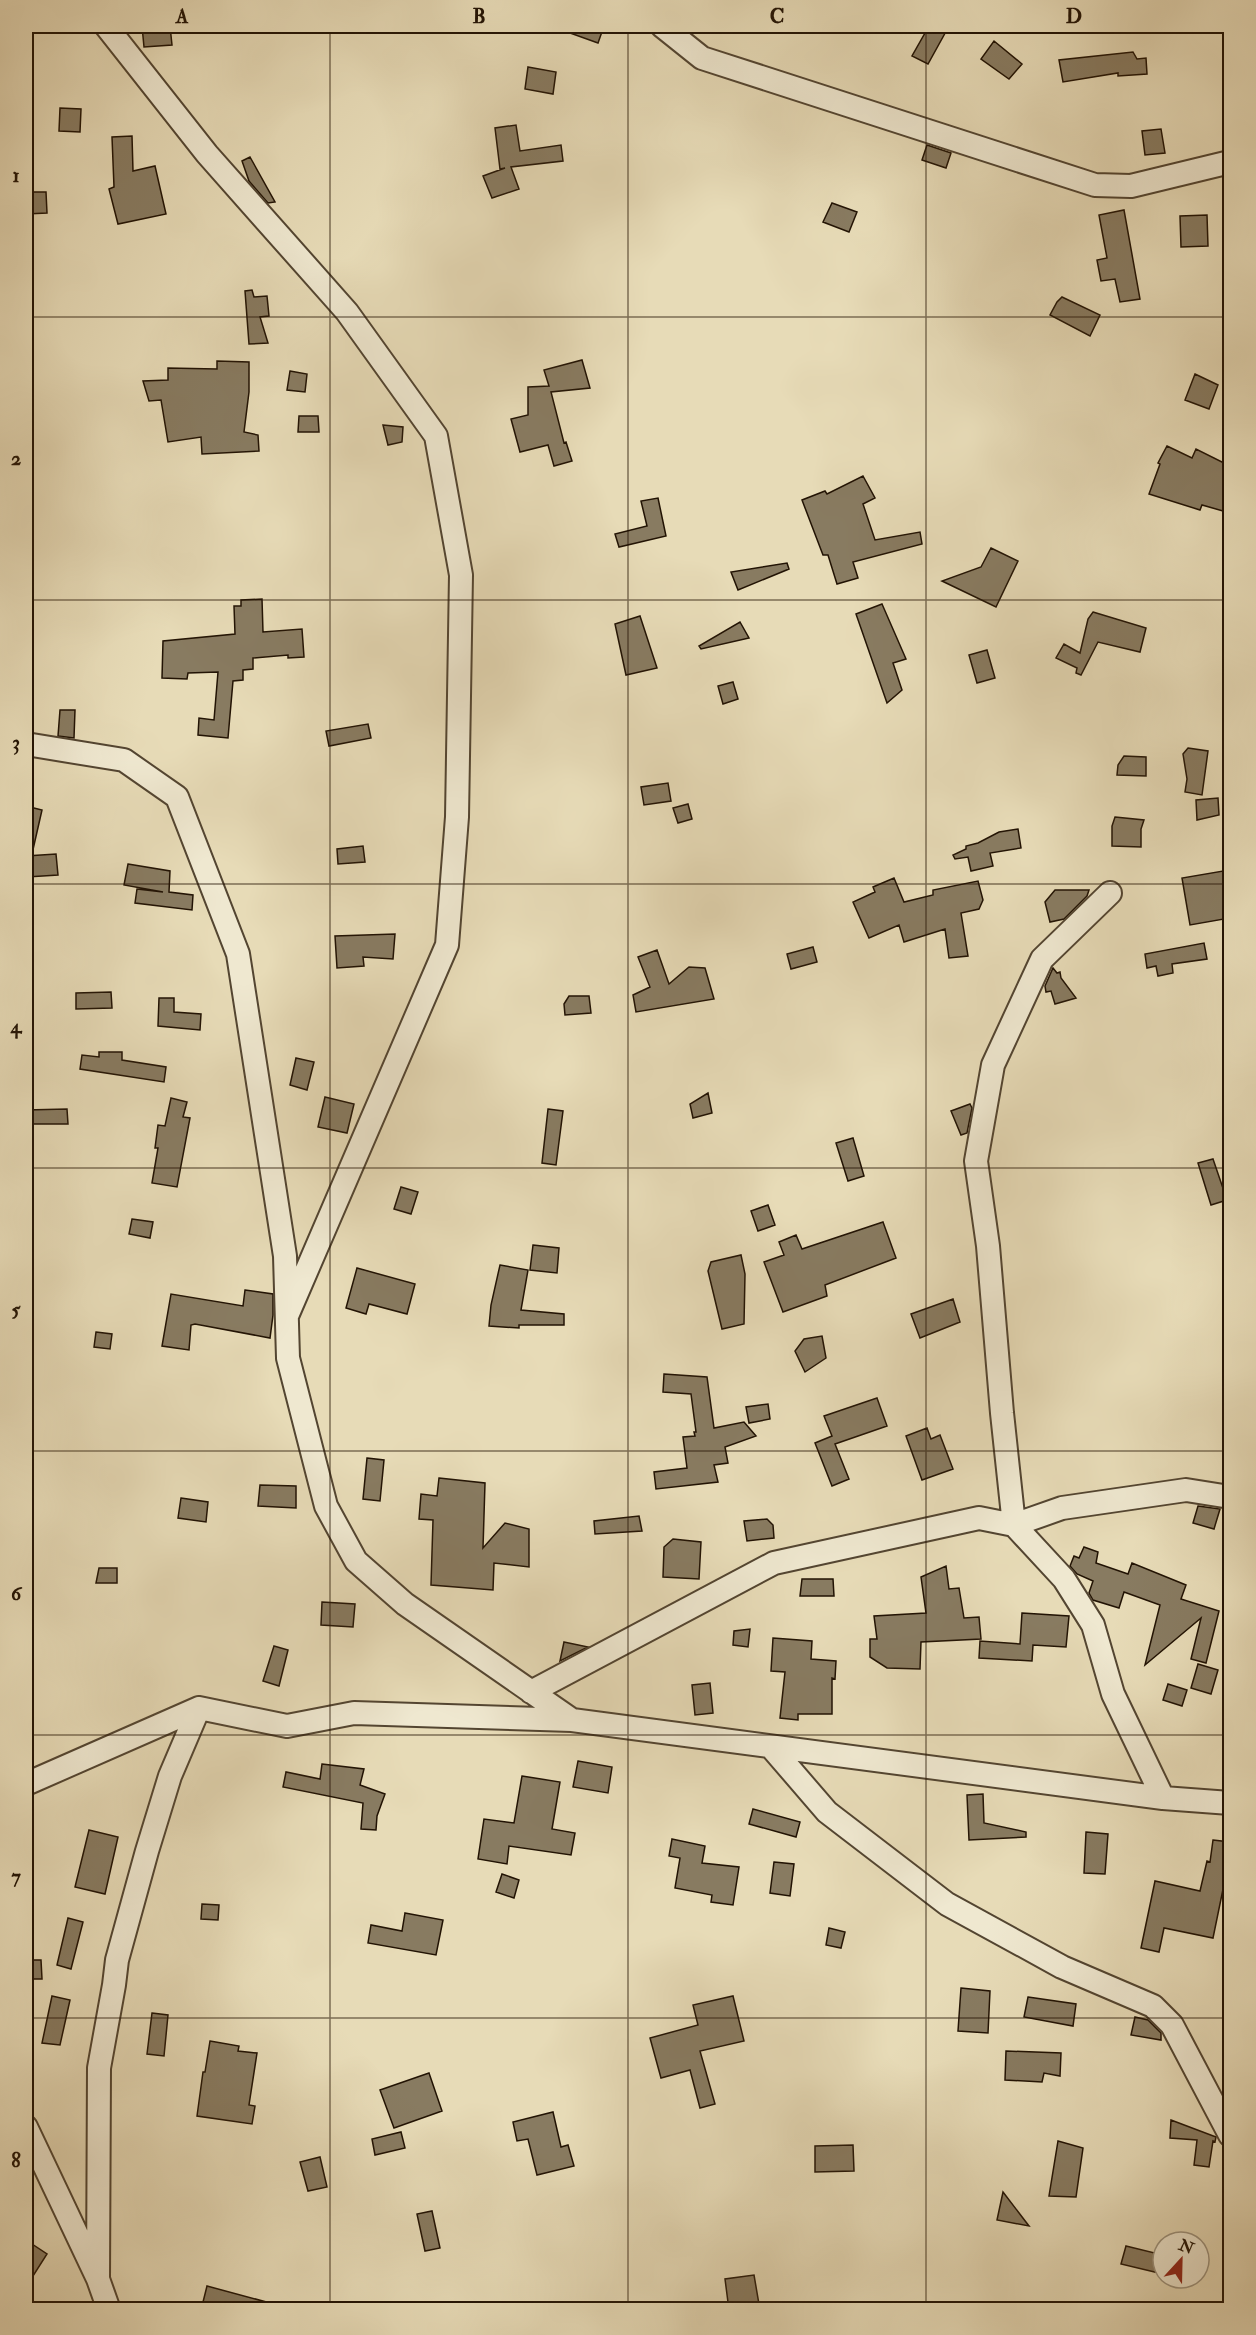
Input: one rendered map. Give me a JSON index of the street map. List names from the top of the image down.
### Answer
{
  "north": "top",
  "grid": {
    "columns": [
      "A",
      "B",
      "C",
      "D"
    ],
    "rows": [
      "1",
      "2",
      "3",
      "4",
      "5",
      "6",
      "7",
      "8"
    ]
  }
}
